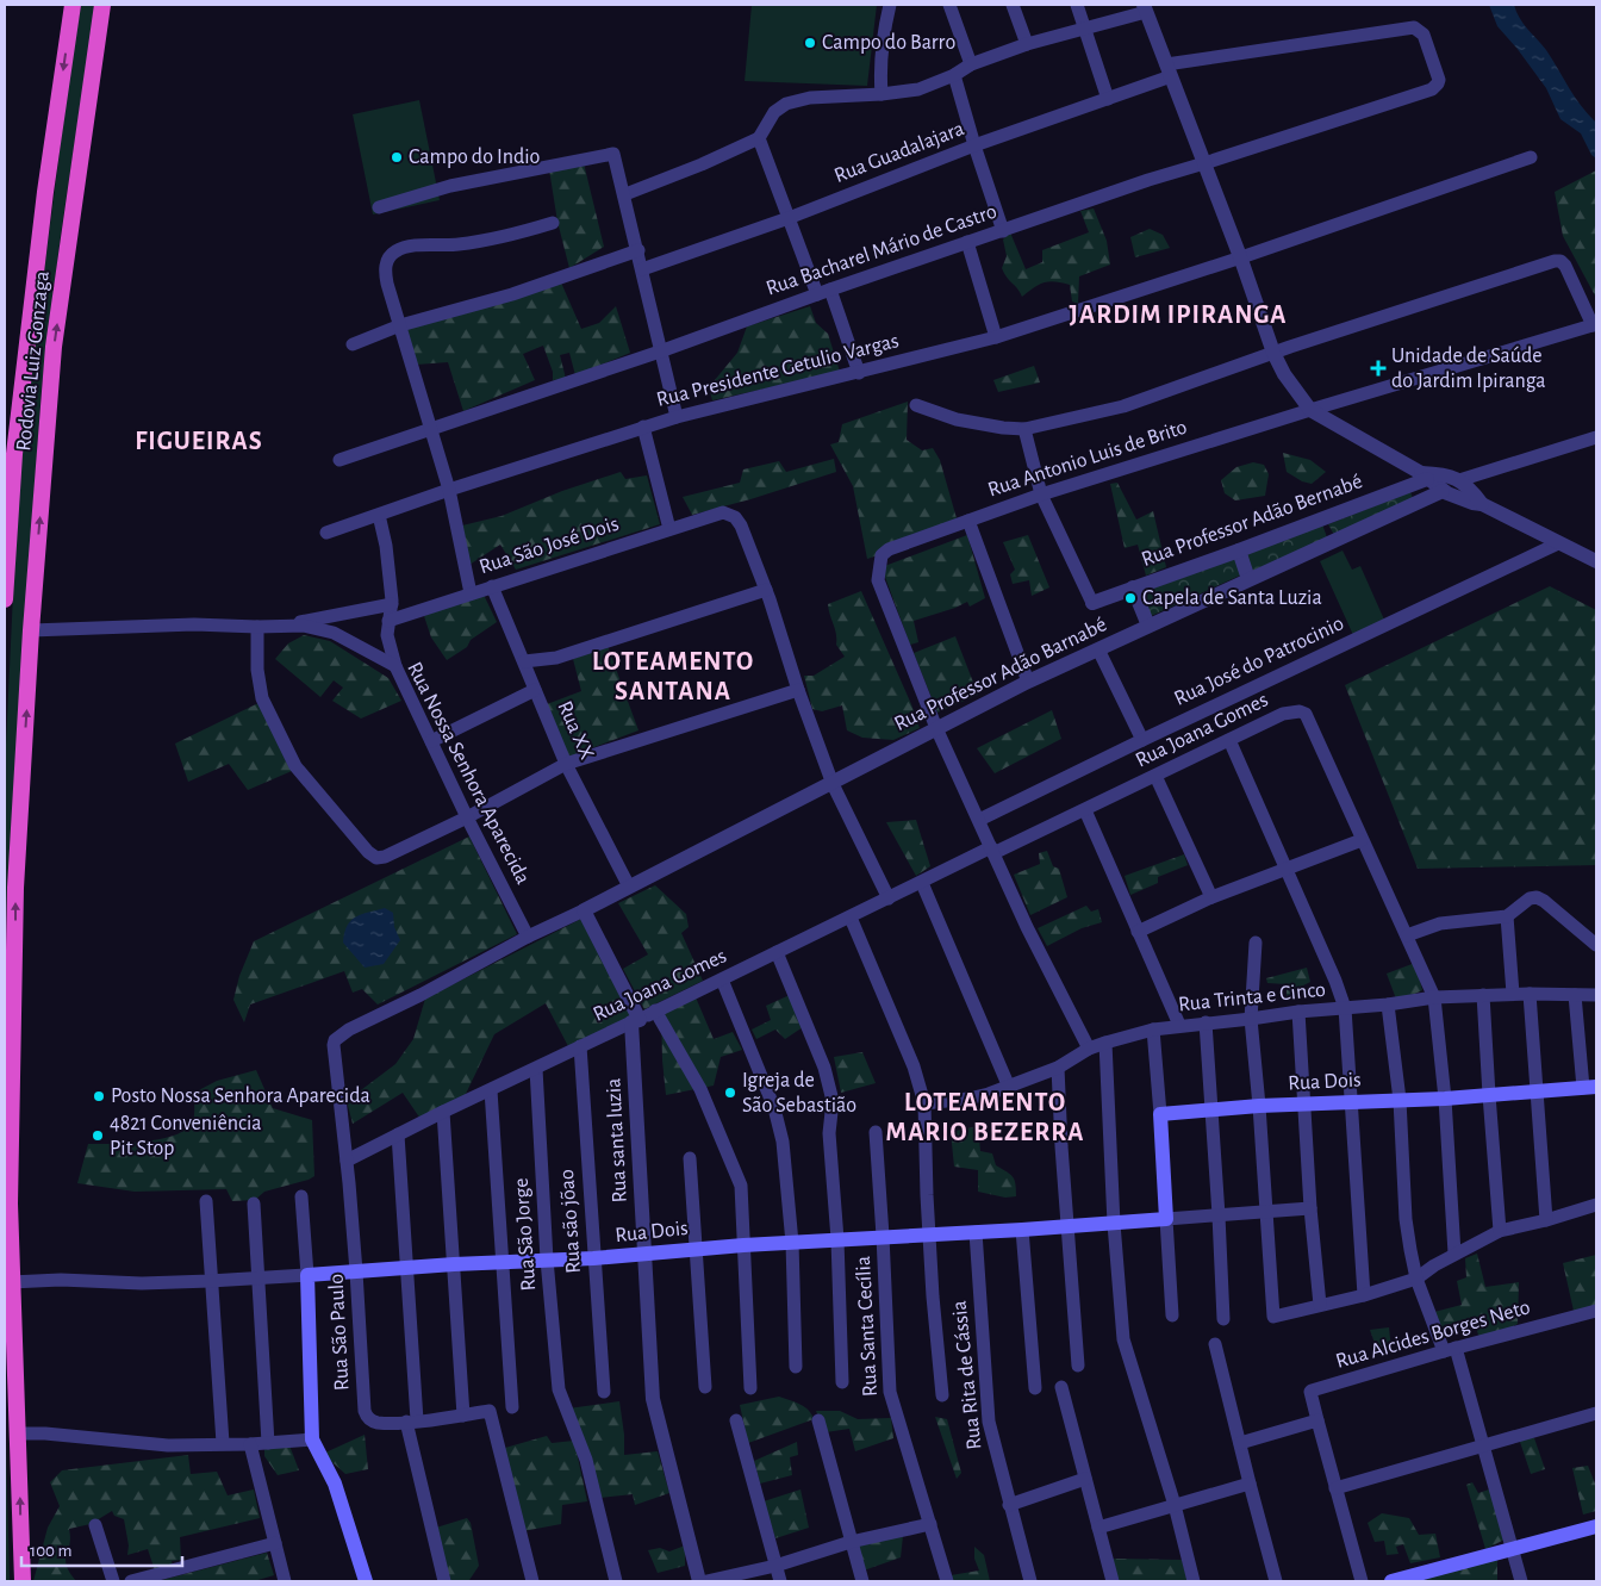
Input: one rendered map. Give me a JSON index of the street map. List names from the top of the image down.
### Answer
{
  "streets": {
    "highway": ["Rodovia Luiz Gonzaga"],
    "main road": ["Rua Dois"],
    "street": [
      "Rua Guadalajara",
      "Rua Bacharel Mário de Castro",
      "Rua Presidente Getulio Vargas",
      "Rua Antonio Luis de Brito",
      "Rua Professor Adão Bernabé",
      "Rua São José Dois",
      "Rua José do Patrocinio",
      "Rua Professor Adão Barnabé",
      "Rua XX",
      "Rua Joana Gomes",
      "Rua Nossa Senhora Aparecida",
      "Rua Trinta e Cinco",
      "Rua santa luzia",
      "Rua são jõao",
      "Rua São Jorge",
      "Rua Santa Cecília",
      "Rua São Paulo",
      "Rua Alcides Borges Neto",
      "Rua Rita de Cássia"
    ]
  },
  "crossings": [
    ["Rua Guadalajara", "Rua Bacharel Mário de Castro"],
    ["Rodovia Luiz Gonzaga", "Rua Nossa Senhora Aparecida"],
    ["Rodovia Luiz Gonzaga", "Rua Dois"],
    ["Rua Antonio Luis de Brito", "Rua Professor Adão Barnabé"],
    ["Rua São José Dois", "Rua XX"],
    ["Rua Professor Adão Barnabé", "Rua XX"],
    ["Rua Joana Gomes", "Rua santa luzia"],
    ["Rua Joana Gomes", "Rua são jõao"],
    ["Rua Joana Gomes", "Rua São Jorge"],
    ["Rua Joana Gomes", "Rua São Paulo"],
    ["Rua Nossa Senhora Aparecida", "Rua São Paulo"],
    ["Rua Dois", "Rua santa luzia"],
    ["Rua Dois", "Rua são jõao"],
    ["Rua Dois", "Rua São Jorge"],
    ["Rua Dois", "Rua Santa Cecília"],
    ["Rua Dois", "Rua São Paulo"],
    ["Rua Dois", "Rua Rita de Cássia"]
  ],
  "districts": [
    "JARDIM IPIRANGA",
    "FIGUEIRAS",
    "LOTEAMENTO SANTANA",
    "LOTEAMENTO MARIO BEZERRA"
  ],
  "places": {
    "other": [
      "Campo do Barro",
      "Campo do Indio",
      "Capela de Santa Luzia",
      "Igreja de São Sebastião",
      "Posto Nossa Senhora Aparecida",
      "4821 Conveniência Pit Stop"
    ],
    "health": ["Unidade de Saúde do Jardim Ipiranga"]
  },
  "scale_bar": "100 m"
}
